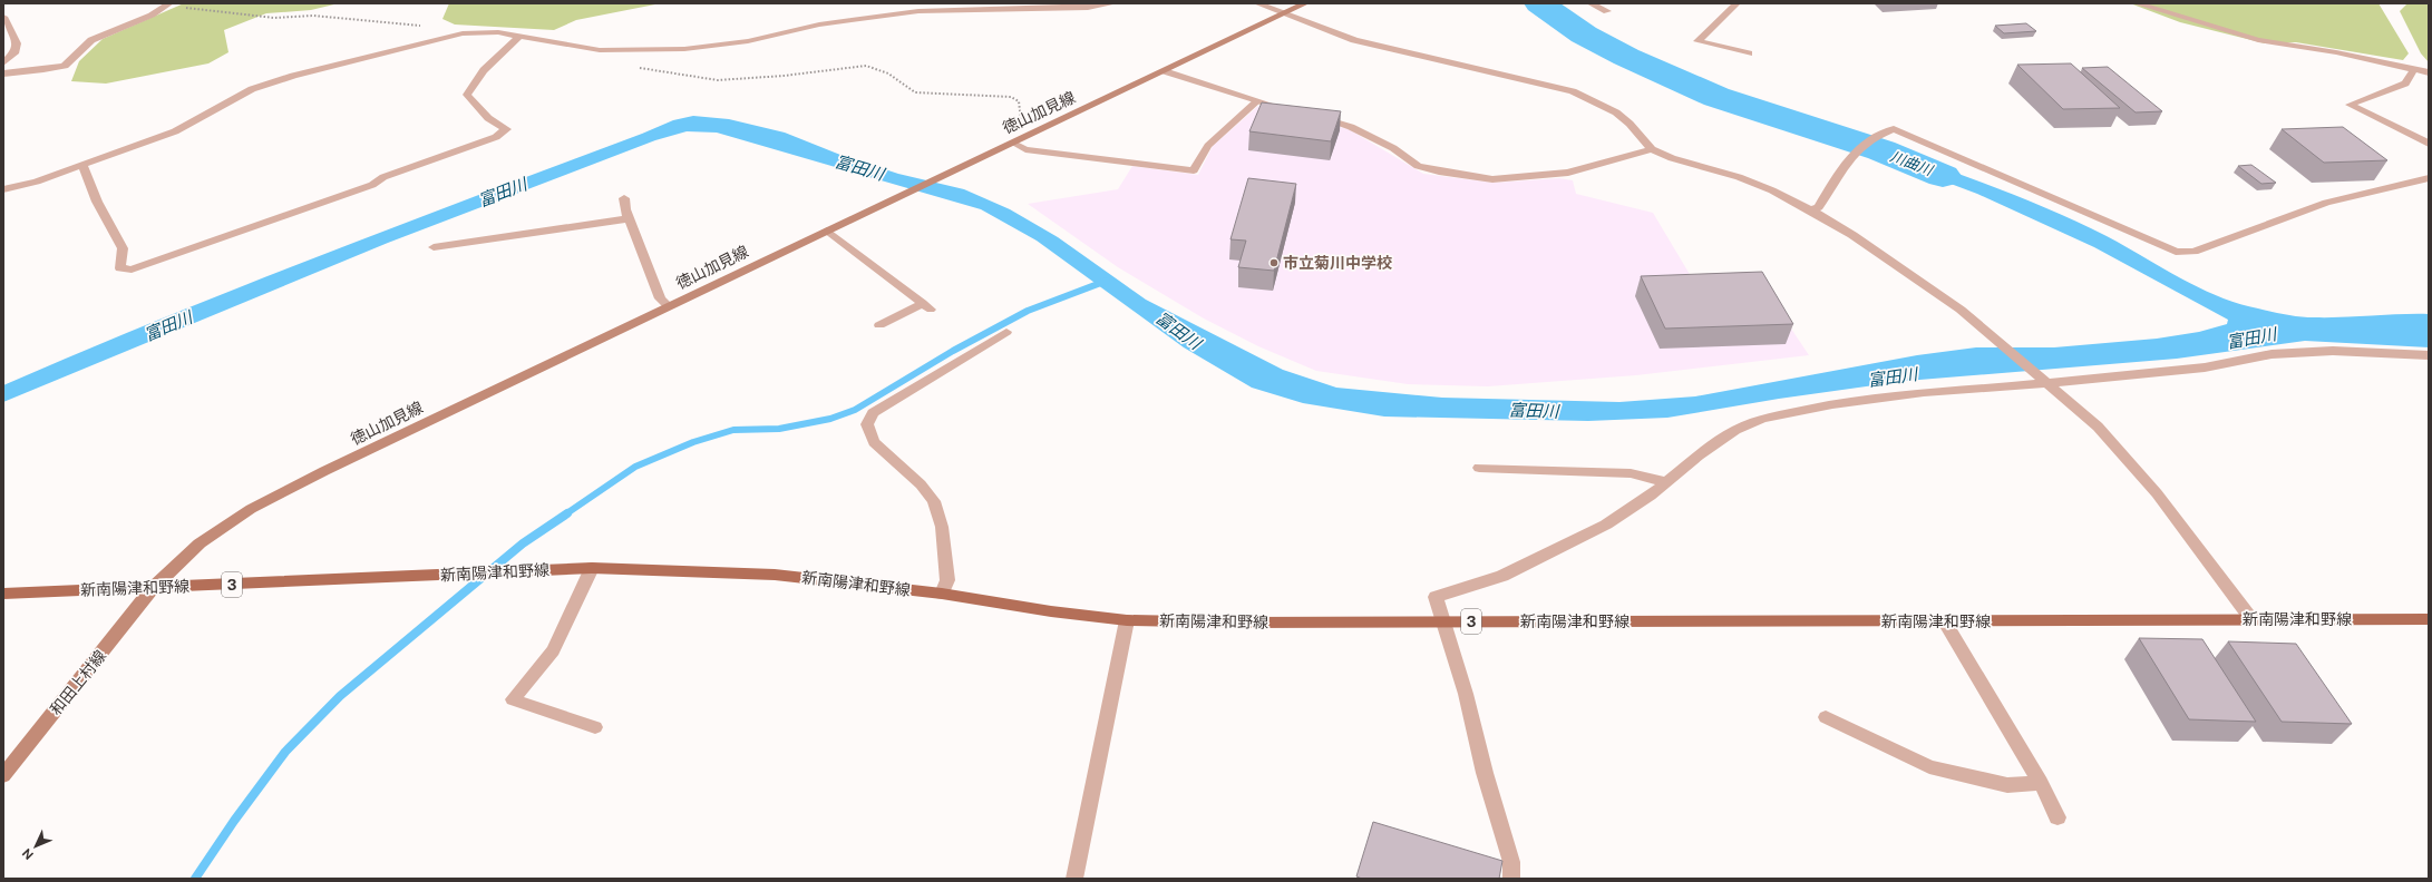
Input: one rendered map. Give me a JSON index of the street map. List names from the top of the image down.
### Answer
{
  "streets": {
    "main road": ["新南陽津和野線", "3"],
    "street": ["徳山加見線", "和田上村線"]
  },
  "crossings": [
    ["徳山加見線", "新南陽津和野線"],
    ["徳山加見線", "和田上村線"],
    ["新南陽津和野線", "和田上村線"]
  ],
  "water": ["川曲川", "富田川"],
  "places": ["市立菊川中学校"],
  "north": "bottom left"
}
